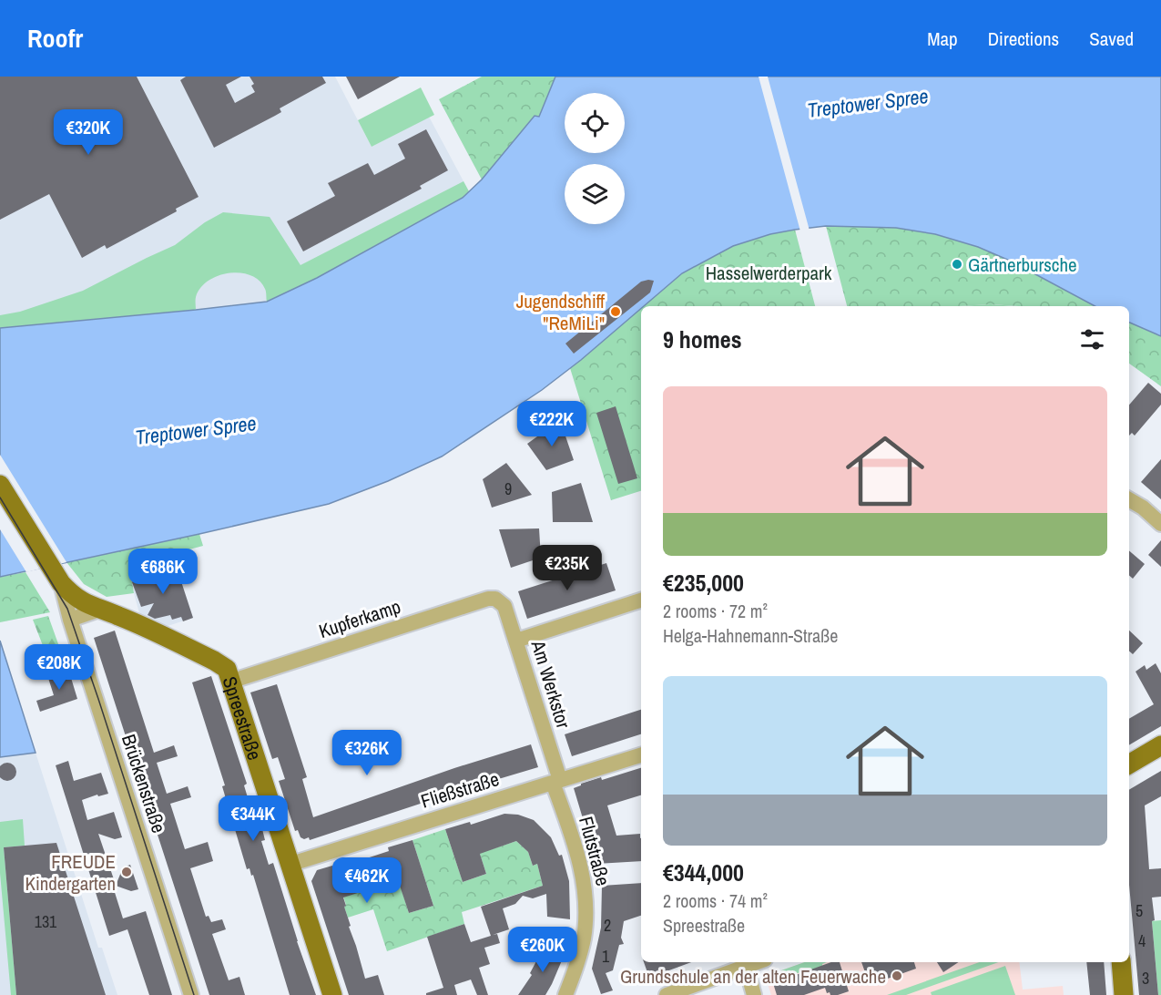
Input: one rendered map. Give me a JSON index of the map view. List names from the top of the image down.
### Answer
{
  "streets": {
    "main road": ["Spreestraße"],
    "street": [
      "Kupferkamp",
      "Am Werkstor",
      "Brückenstraße",
      "Fließstraße",
      "Flutstraße"
    ]
  },
  "crossings": [
    ["Kupferkamp", "Am Werkstor"],
    ["Kupferkamp", "Spreestraße"],
    ["Am Werkstor", "Fließstraße"],
    ["Am Werkstor", "Flutstraße"],
    ["Spreestraße", "Brückenstraße"],
    ["Spreestraße", "Fließstraße"],
    ["Fließstraße", "Flutstraße"]
  ],
  "water": ["Treptower Spree"],
  "parks": ["Hasselwerderpark"],
  "places": [
    "Gärtnerbursche",
    "Jugendschiff \"ReMiLi\"",
    "FREUDE Kindergarten",
    "Grundschule an der alten Feuerwache"
  ],
  "house_numbers": [
    "9",
    "5",
    "131",
    "2",
    "4",
    "1",
    "3"
  ],
  "page": {
    "header": "Roofr",
    "nav": ["Map", "Directions", "Saved"],
    "price": [
      "€320K",
      "€222K",
      "€235K",
      "€686K",
      "€208K",
      "€326K",
      "€344K",
      "€462K",
      "€260K"
    ],
    "heading": "9 homes",
    "list": [
      {
        "name": "€235,000",
        "note": "2 rooms · 72 m² · Helga-Hahnemann-Straße"
      },
      {
        "name": "€344,000",
        "note": "2 rooms · 74 m² · Spreestraße"
      }
    ]
  }
}
